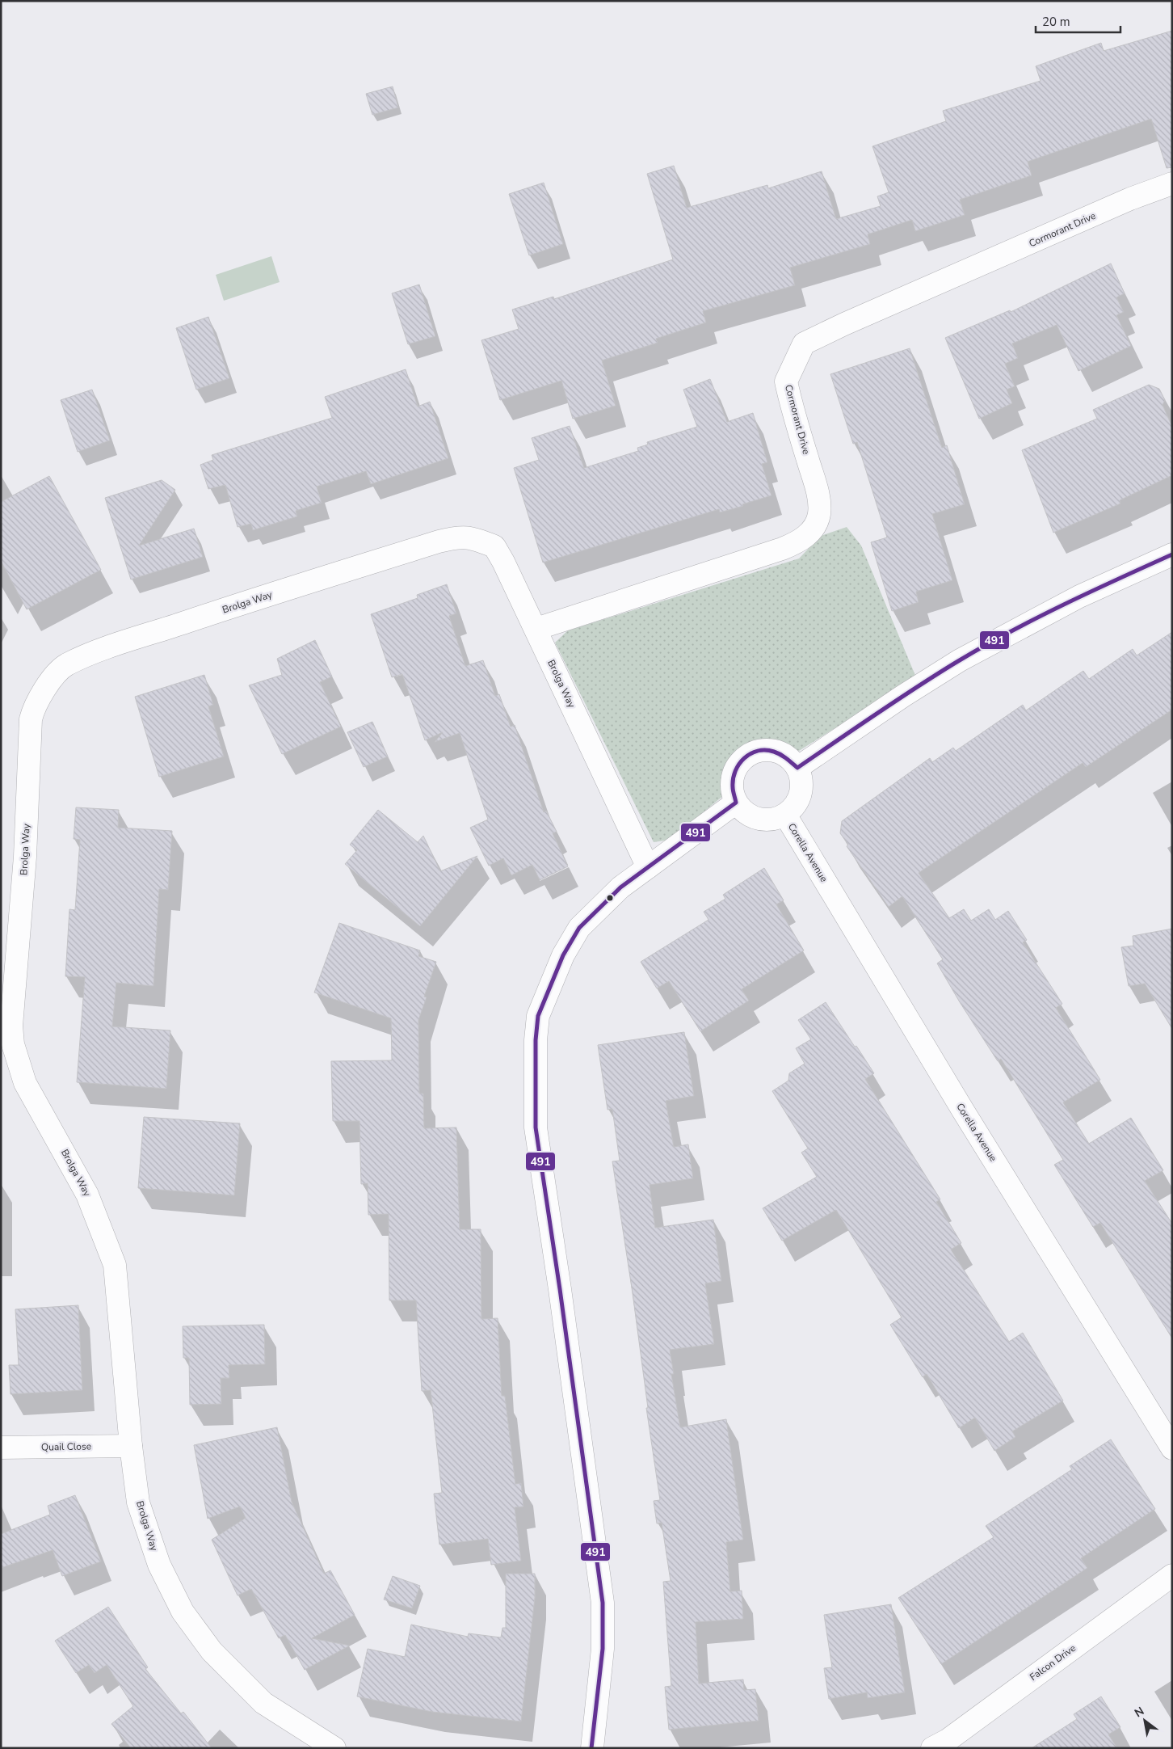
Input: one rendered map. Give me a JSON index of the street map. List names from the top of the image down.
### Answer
{
  "streets": {
    "street": [
      "Cormorant Drive",
      "Brolga Way",
      "Corella Avenue",
      "Quail Close",
      "Falcon Drive"
    ]
  },
  "crossings": [
    ["Cormorant Drive", "Brolga Way"],
    ["Brolga Way", "Quail Close"]
  ],
  "lines": ["transit line 491"],
  "scale_bar": "20 m",
  "north": "top left"
}
